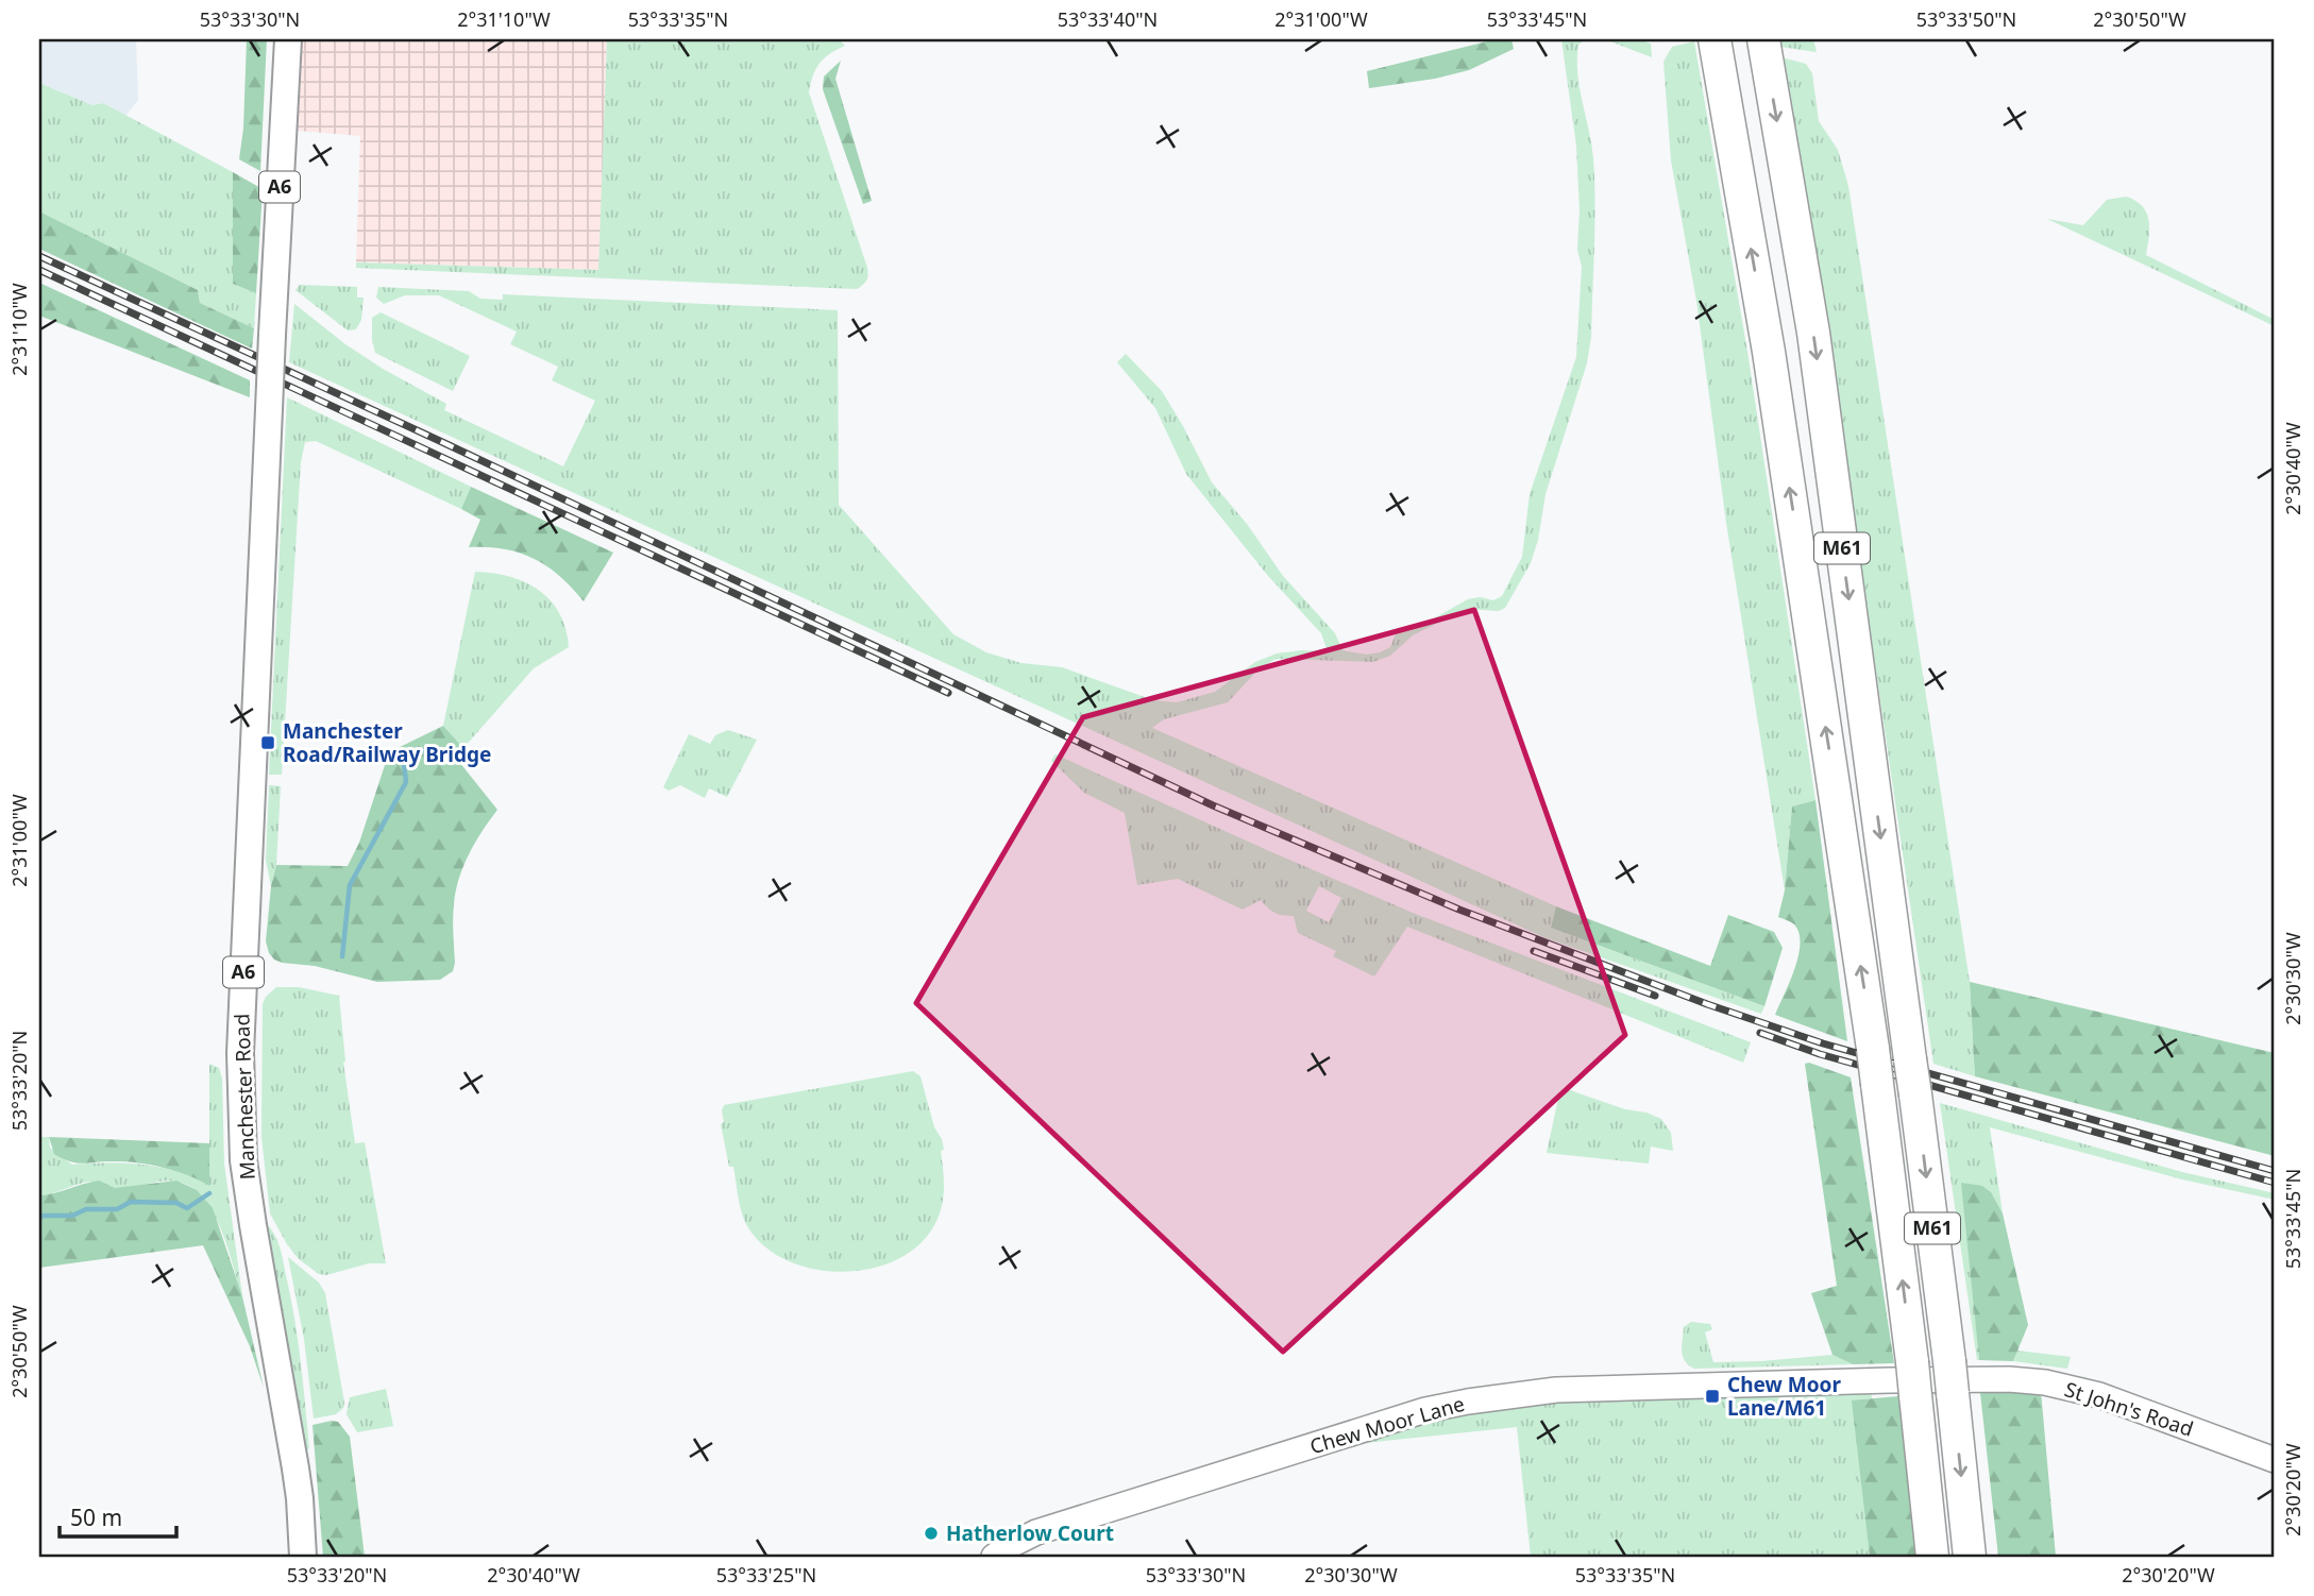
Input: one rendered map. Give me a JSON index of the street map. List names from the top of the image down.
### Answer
{
  "streets": {
    "highway": ["M61"],
    "main road": ["A6", "Manchester Road"],
    "street": ["St John's Road", "Chew Moor Lane"]
  },
  "crossings": [
    ["M61", "St John's Road"],
    ["M61", "Chew Moor Lane"],
    ["St John's Road", "Chew Moor Lane"]
  ],
  "places": {
    "transit": ["Manchester Road/Railway Bridge", "Chew Moor Lane/M61"],
    "other": ["Hatherlow Court"]
  },
  "scale_bar": "50 m",
  "coordinates": [
    "53°33'30\"N",
    "2°31'10\"W",
    "53°33'35\"N",
    "53°33'40\"N",
    "2°31'00\"W",
    "53°33'45\"N",
    "53°33'50\"N",
    "2°30'50\"W",
    "2°30'40\"W",
    "2°30'30\"W",
    "53°33'20\"N",
    "2°30'20\"W",
    "53°33'25\"N"
  ]
}
